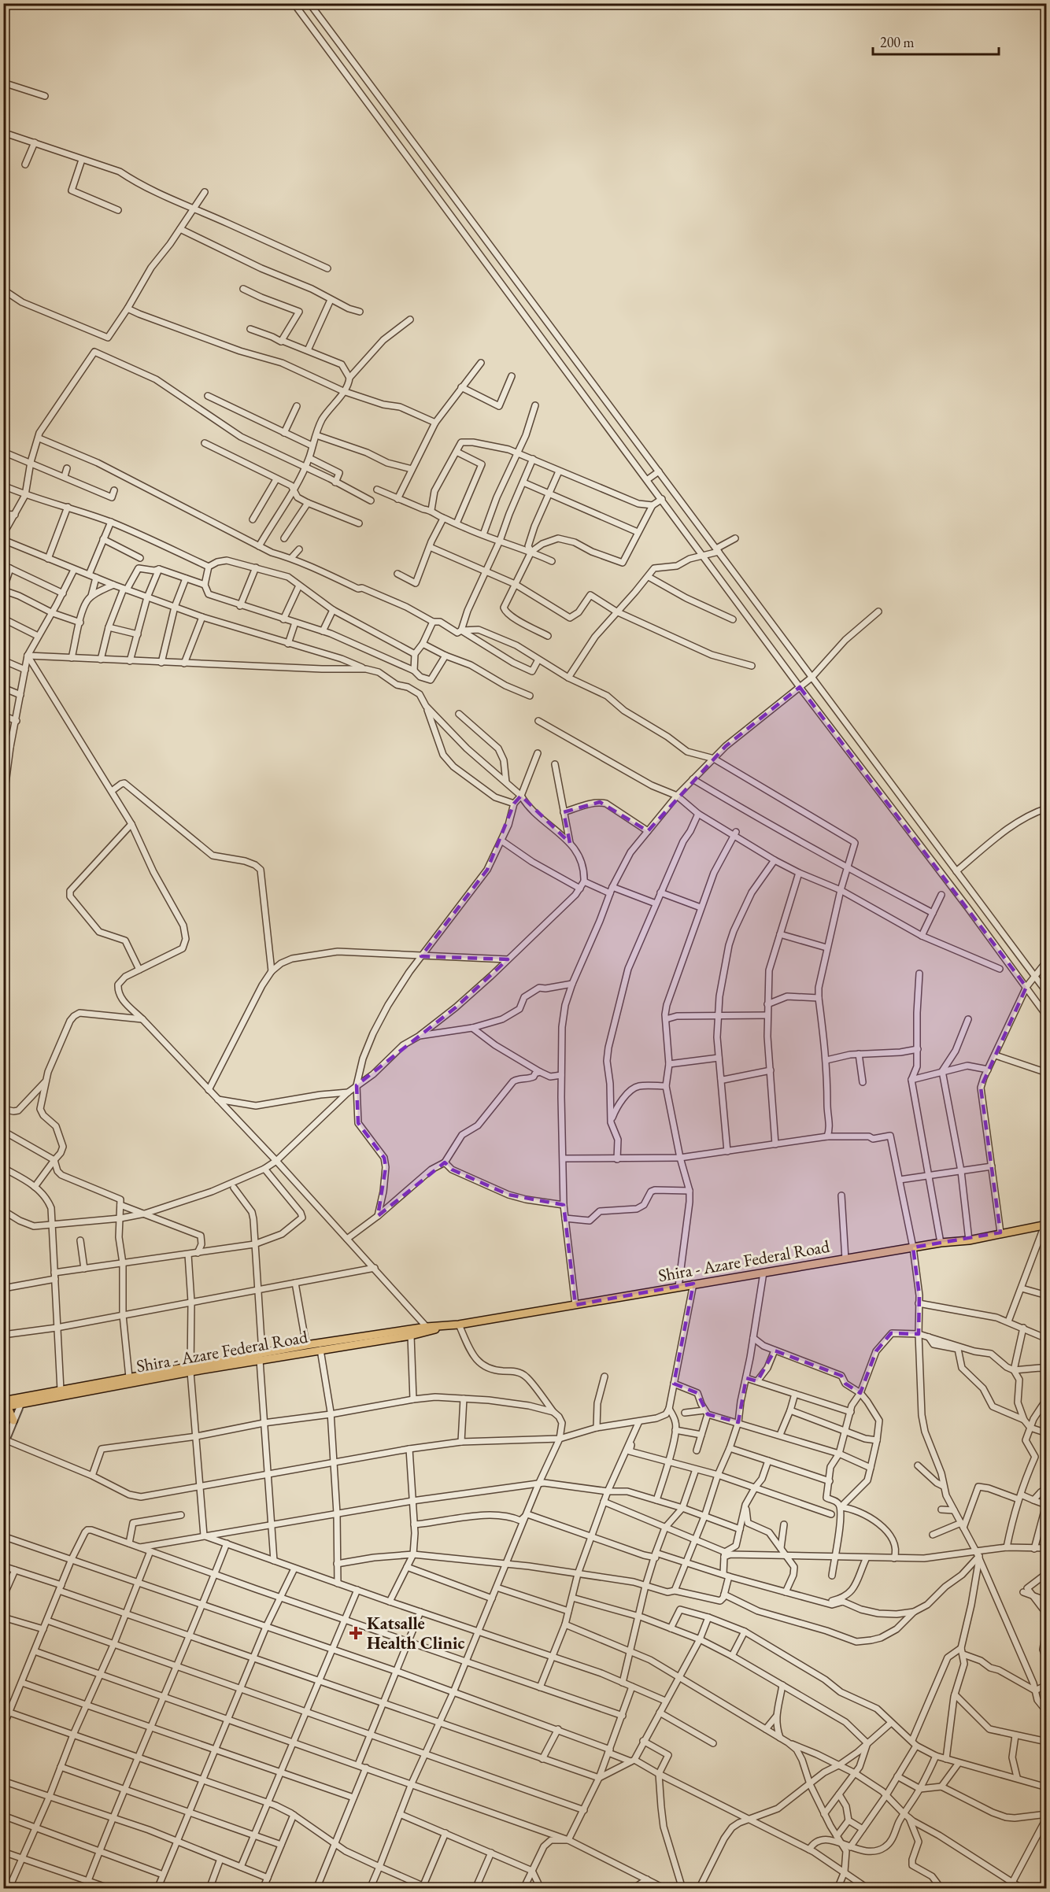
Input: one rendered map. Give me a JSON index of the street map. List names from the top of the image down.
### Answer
{
  "streets": {
    "main road": ["Shira - Azare Federal Road"]
  },
  "places": {
    "health": ["Katsalle Health Clinic"]
  },
  "scale_bar": "200 m"
}
